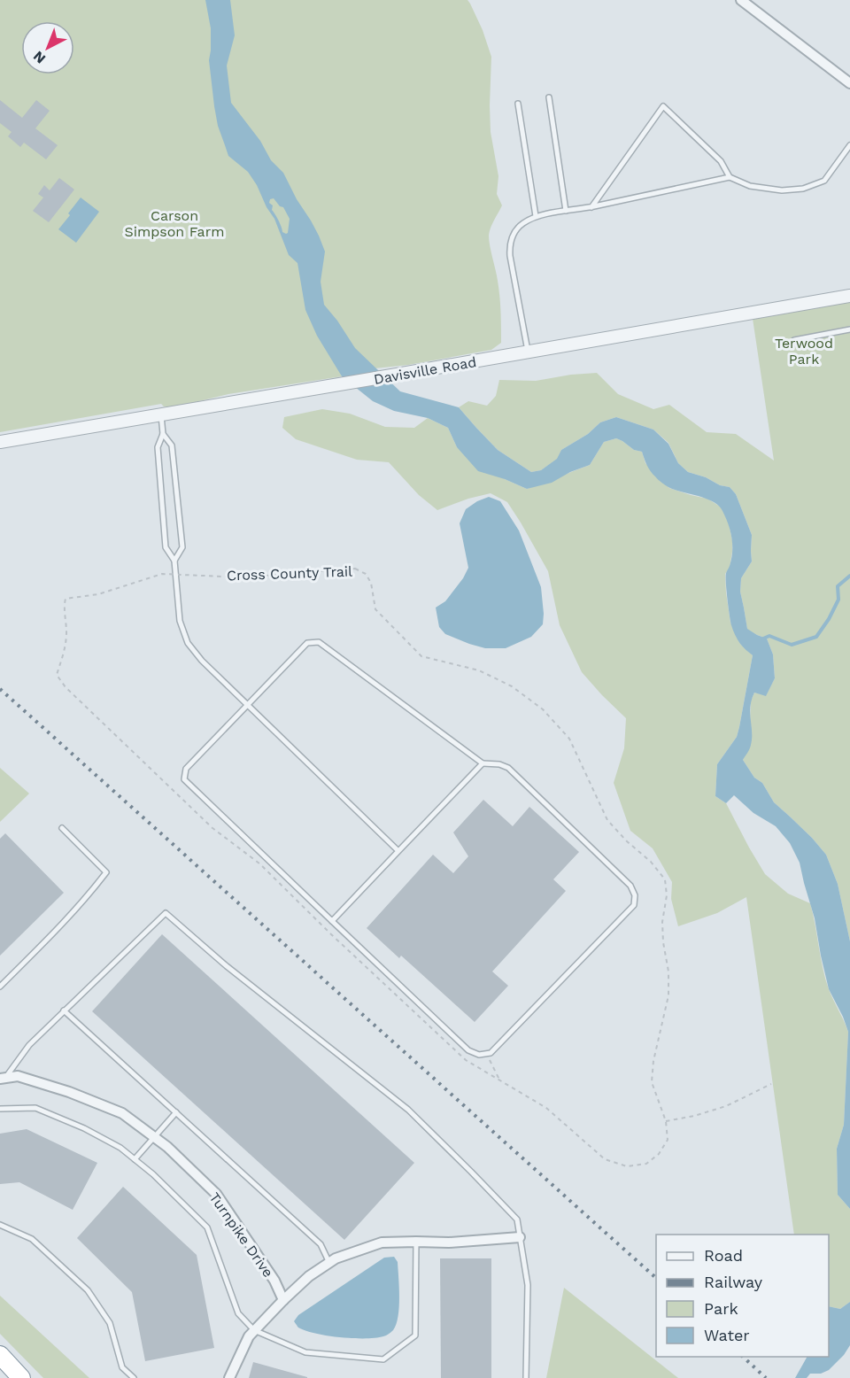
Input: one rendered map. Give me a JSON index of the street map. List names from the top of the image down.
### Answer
{
  "streets": {
    "street": ["Davisville Road", "Turnpike Drive"],
    "path": ["Cross County Trail"]
  },
  "parks": ["Carson Simpson Farm", "Terwood Park"],
  "legend": [
    "Road",
    "Railway",
    "Park",
    "Water"
  ],
  "north": "bottom left"
}
